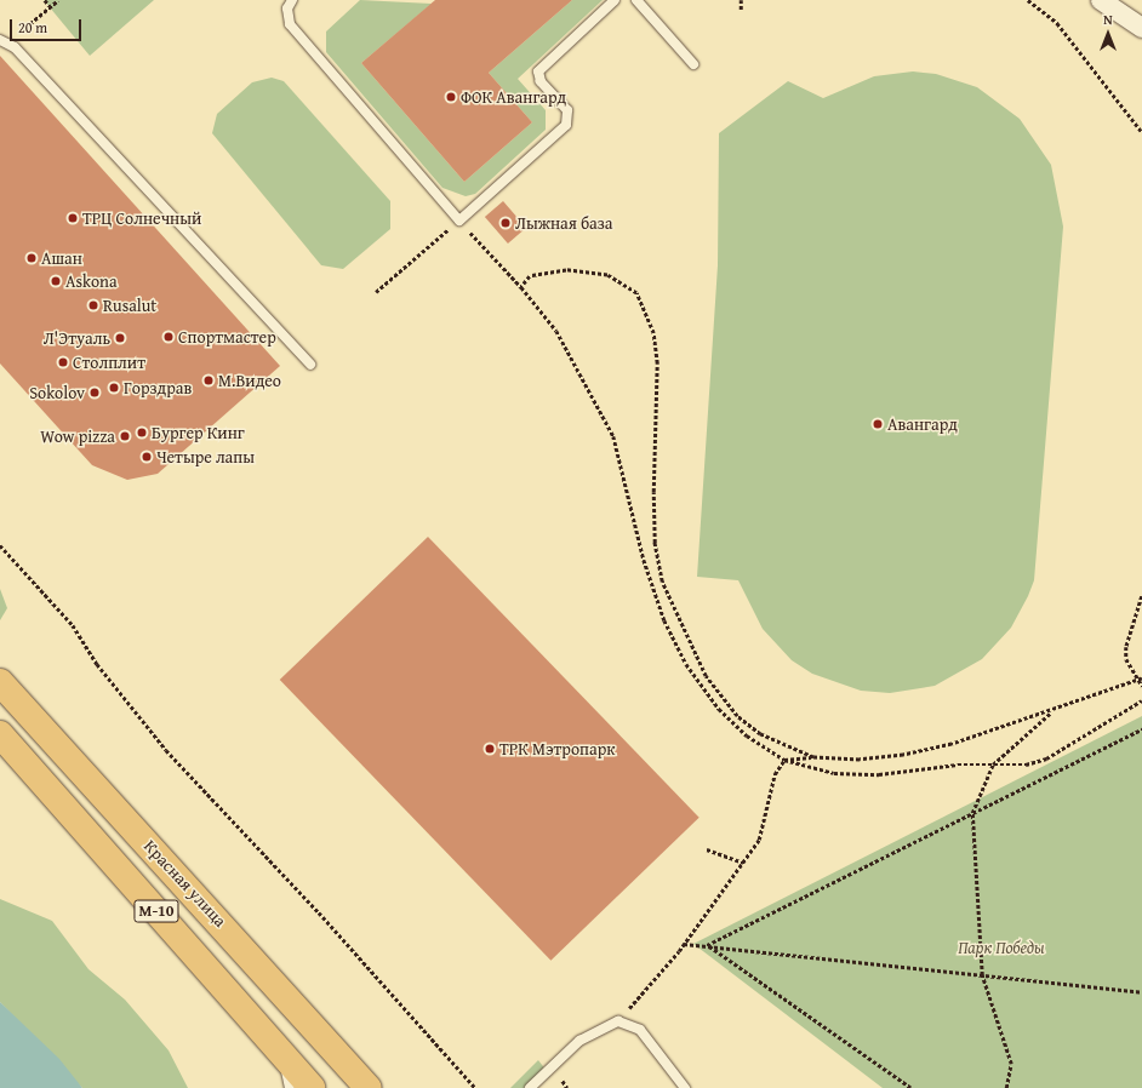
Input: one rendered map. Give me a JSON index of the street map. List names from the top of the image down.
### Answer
{
  "streets": {
    "highway": ["Красная улица", "М-10"]
  },
  "parks": ["Парк Победы"],
  "places": [
    "ФОК Авангард",
    "ТРЦ Солнечный",
    "Лыжная база",
    "Ашан",
    "Askona",
    "Rusalut",
    "Спортмастер",
    "Л'Этуаль",
    "Столплит",
    "М.Видео",
    "Горздрав",
    "Sokolov",
    "Авангард",
    "Бургер Кинг",
    "Wow pizza",
    "Четыре лапы",
    "ТРК Мэтропарк"
  ],
  "scale_bar": "20 m",
  "north": "top"
}
